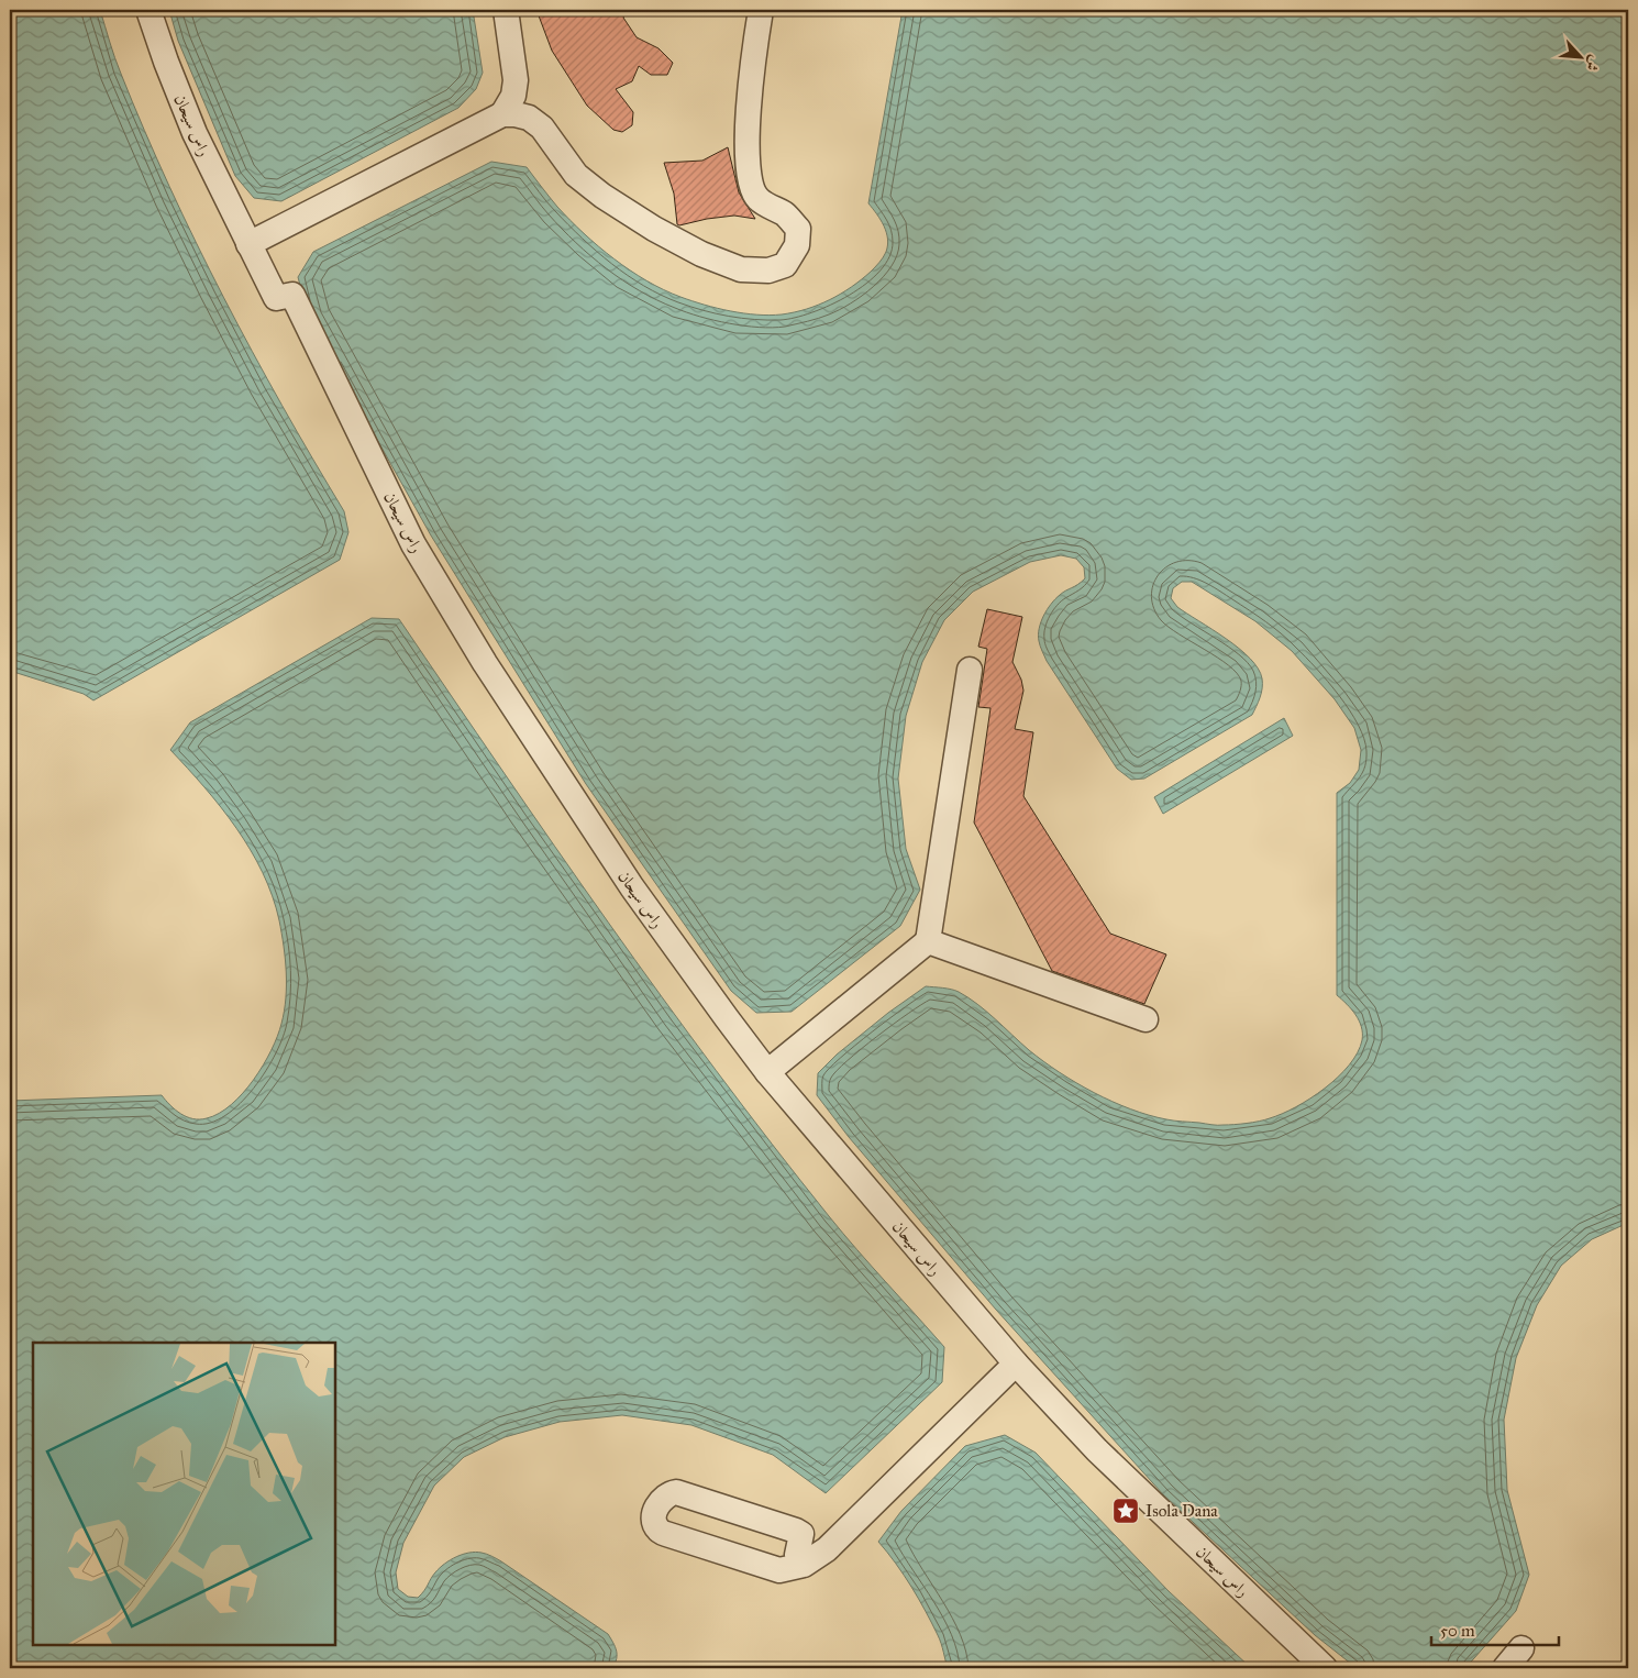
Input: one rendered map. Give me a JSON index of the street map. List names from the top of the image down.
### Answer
{
  "streets": {
    "street": ["راس سيحان"]
  },
  "places": {
    "place": ["Isola Dana"]
  },
  "scale_bar": "50 m",
  "north": "bottom right"
}
